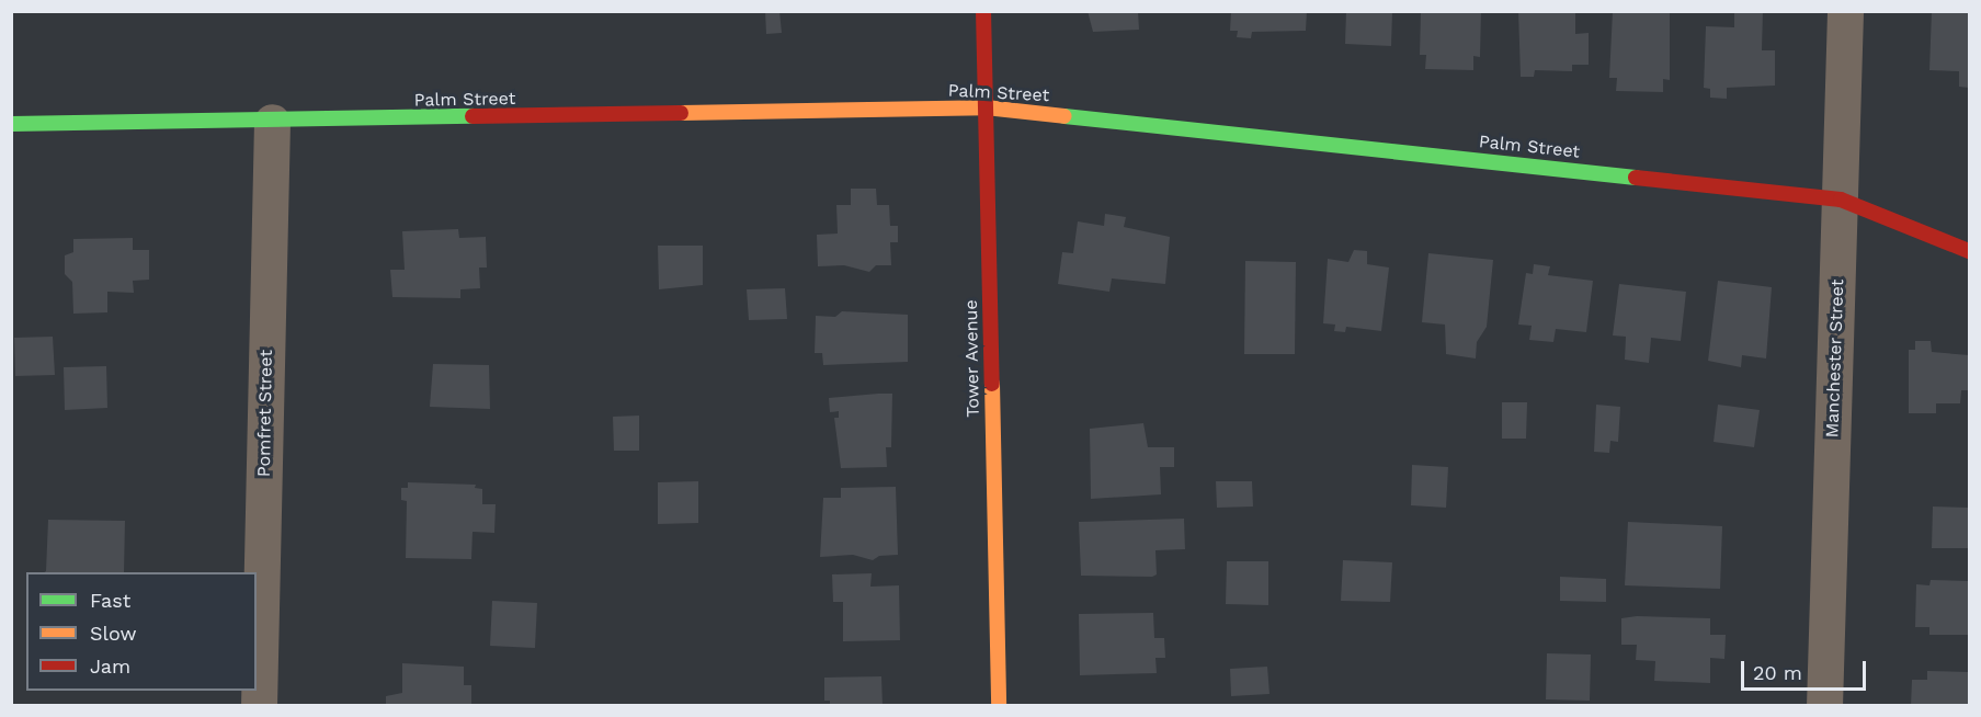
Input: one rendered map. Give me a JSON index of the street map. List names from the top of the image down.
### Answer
{
  "streets": {
    "street": [
      "Palm Street",
      "Tower Avenue",
      "Manchester Street",
      "Pomfret Street"
    ]
  },
  "crossings": [
    ["Palm Street", "Tower Avenue"],
    ["Palm Street", "Manchester Street"],
    ["Palm Street", "Pomfret Street"]
  ],
  "legend": ["Fast", "Slow", "Jam"],
  "scale_bar": "20 m"
}
